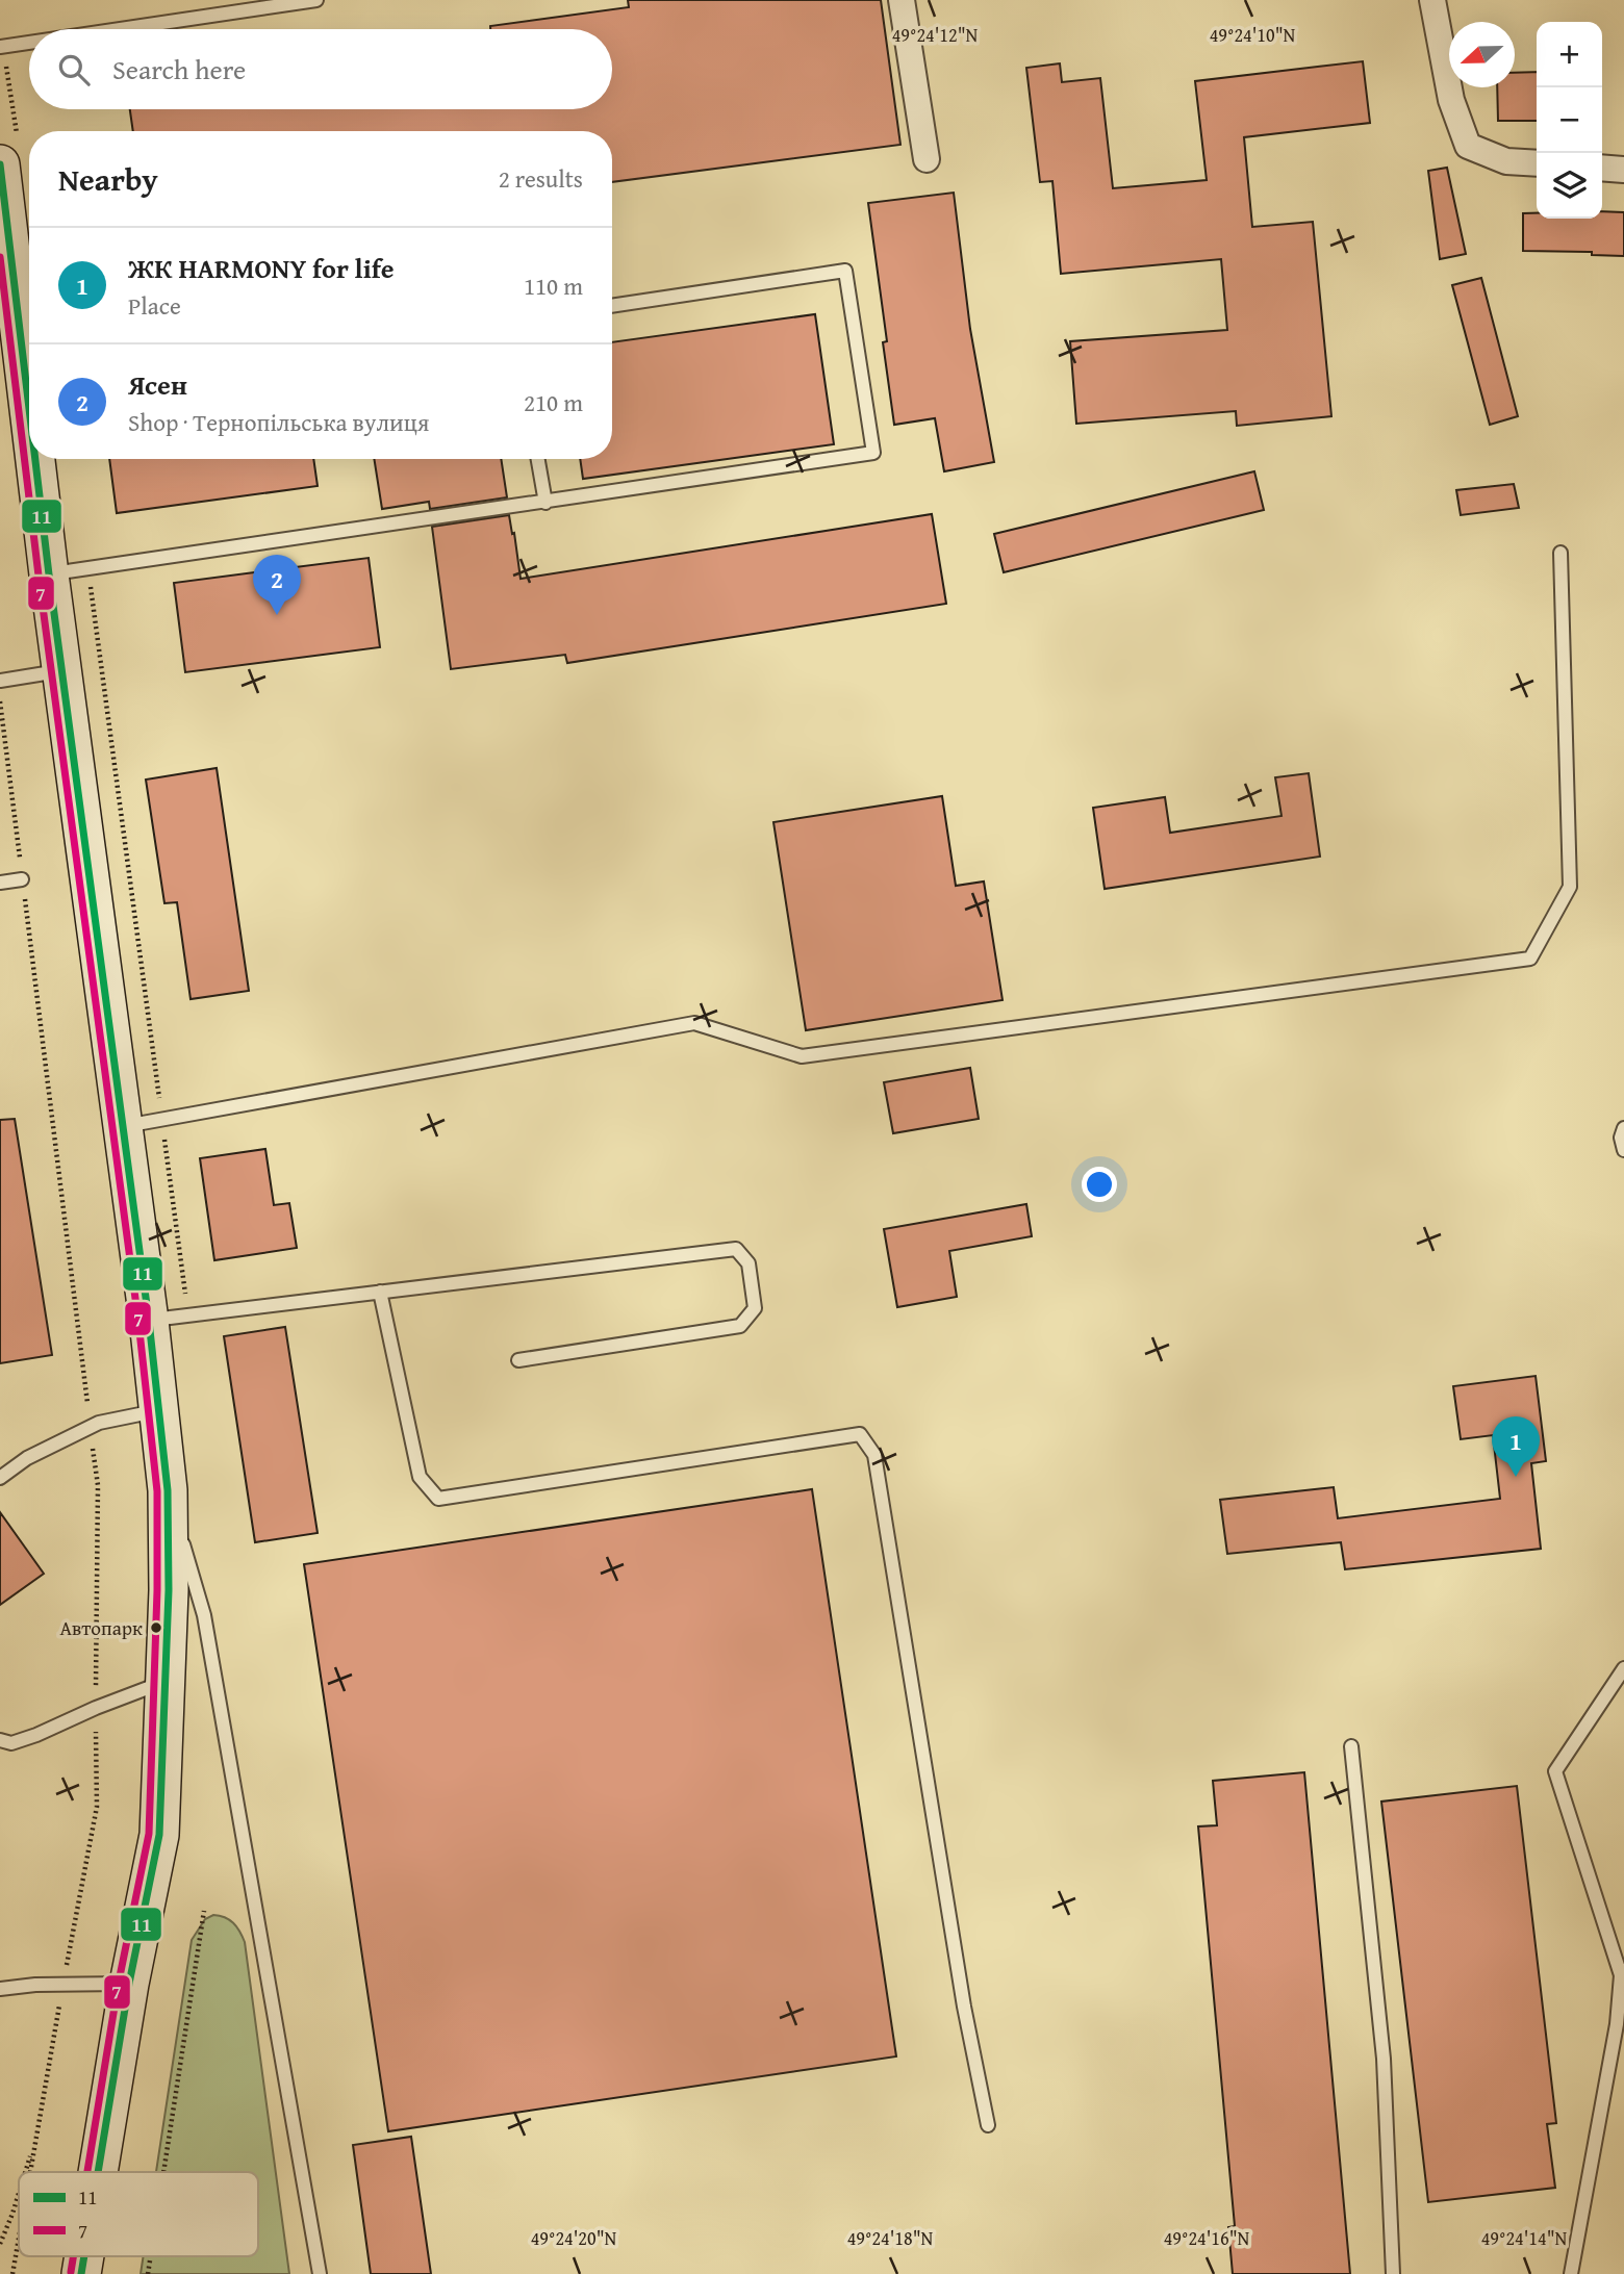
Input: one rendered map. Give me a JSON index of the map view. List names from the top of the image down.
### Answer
{
  "places": ["Автопарк"],
  "lines": ["transit line 11", "transit line 7"],
  "legend": ["11", "7"],
  "north": "left",
  "page": {
    "map_buttons": ["+", "−"],
    "search": "Search here",
    "heading": ["Nearby", "2 results"],
    "list": [
      {
        "mark": "1",
        "name": "ЖК HARMONY for life",
        "note": "Place",
        "value": "110 m"
      },
      {
        "mark": "2",
        "name": "Ясен",
        "note": "Shop · Тернопільська вулиця",
        "value": "210 m"
      }
    ],
    "pins": ["2", "1"]
  },
  "coordinates": [
    "49°24'12\"N",
    "49°24'10\"N",
    "49°24'20\"N",
    "49°24'18\"N",
    "49°24'16\"N",
    "49°24'14\"N"
  ]
}
